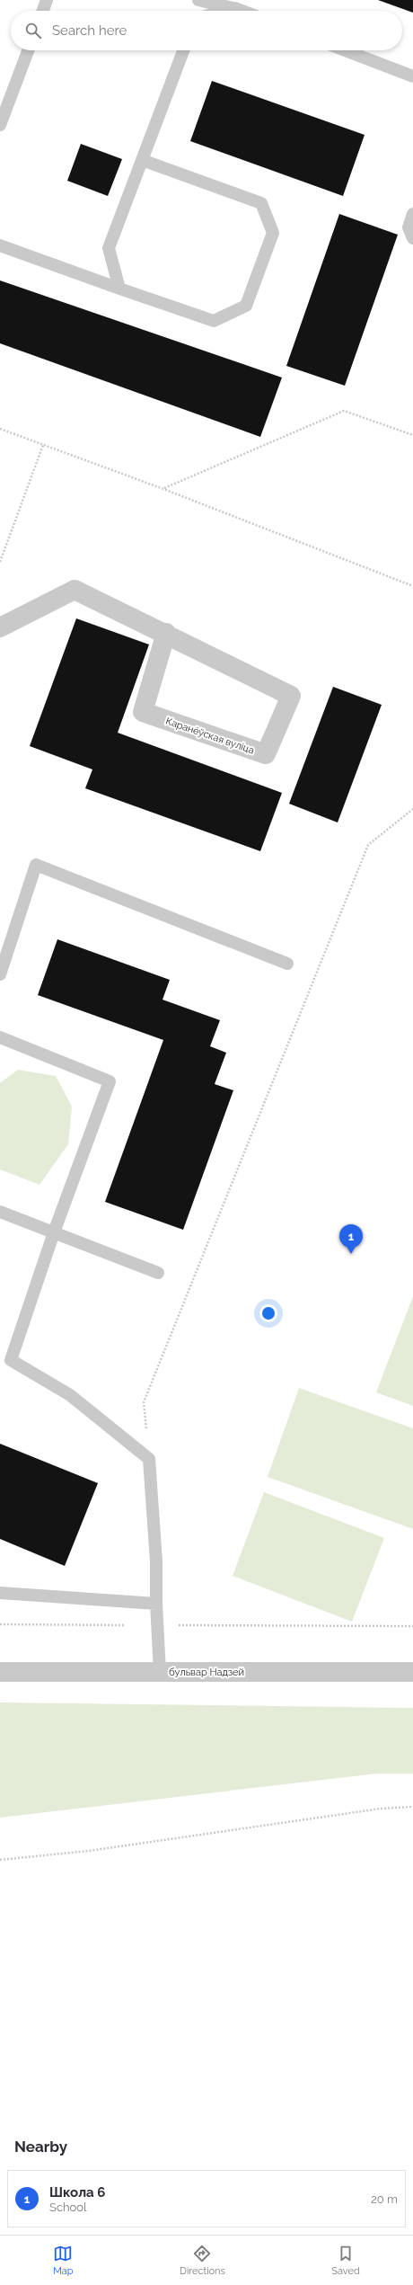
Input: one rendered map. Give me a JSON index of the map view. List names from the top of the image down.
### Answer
{
  "streets": {
    "street": ["Каранёўская вуліца", "бульвар Надзей"]
  },
  "page": {
    "search": "Search here",
    "pins": "1",
    "heading": "Nearby",
    "list": [
      {
        "mark": "1",
        "name": "Школа 6",
        "note": "School",
        "value": "20 m"
      }
    ],
    "nav": ["Map", "Directions", "Saved"]
  }
}
